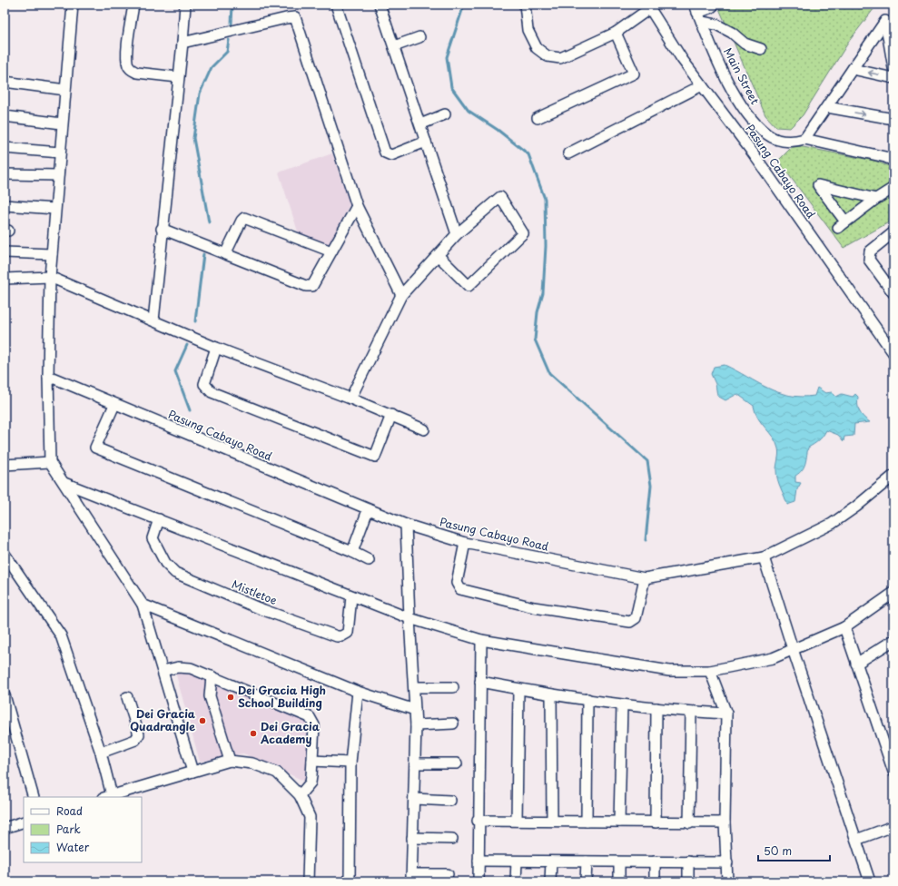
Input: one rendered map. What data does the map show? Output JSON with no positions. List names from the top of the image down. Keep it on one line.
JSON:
{"streets":{"street":["Main Street","Pasung Cabayo Road","Mistletoe"]},"places":["Dei Gracia High School Building","Dei Gracia Quadrangle","Dei Gracia Academy"],"legend":["Road","Park","Water"],"scale_bar":"50 m"}
